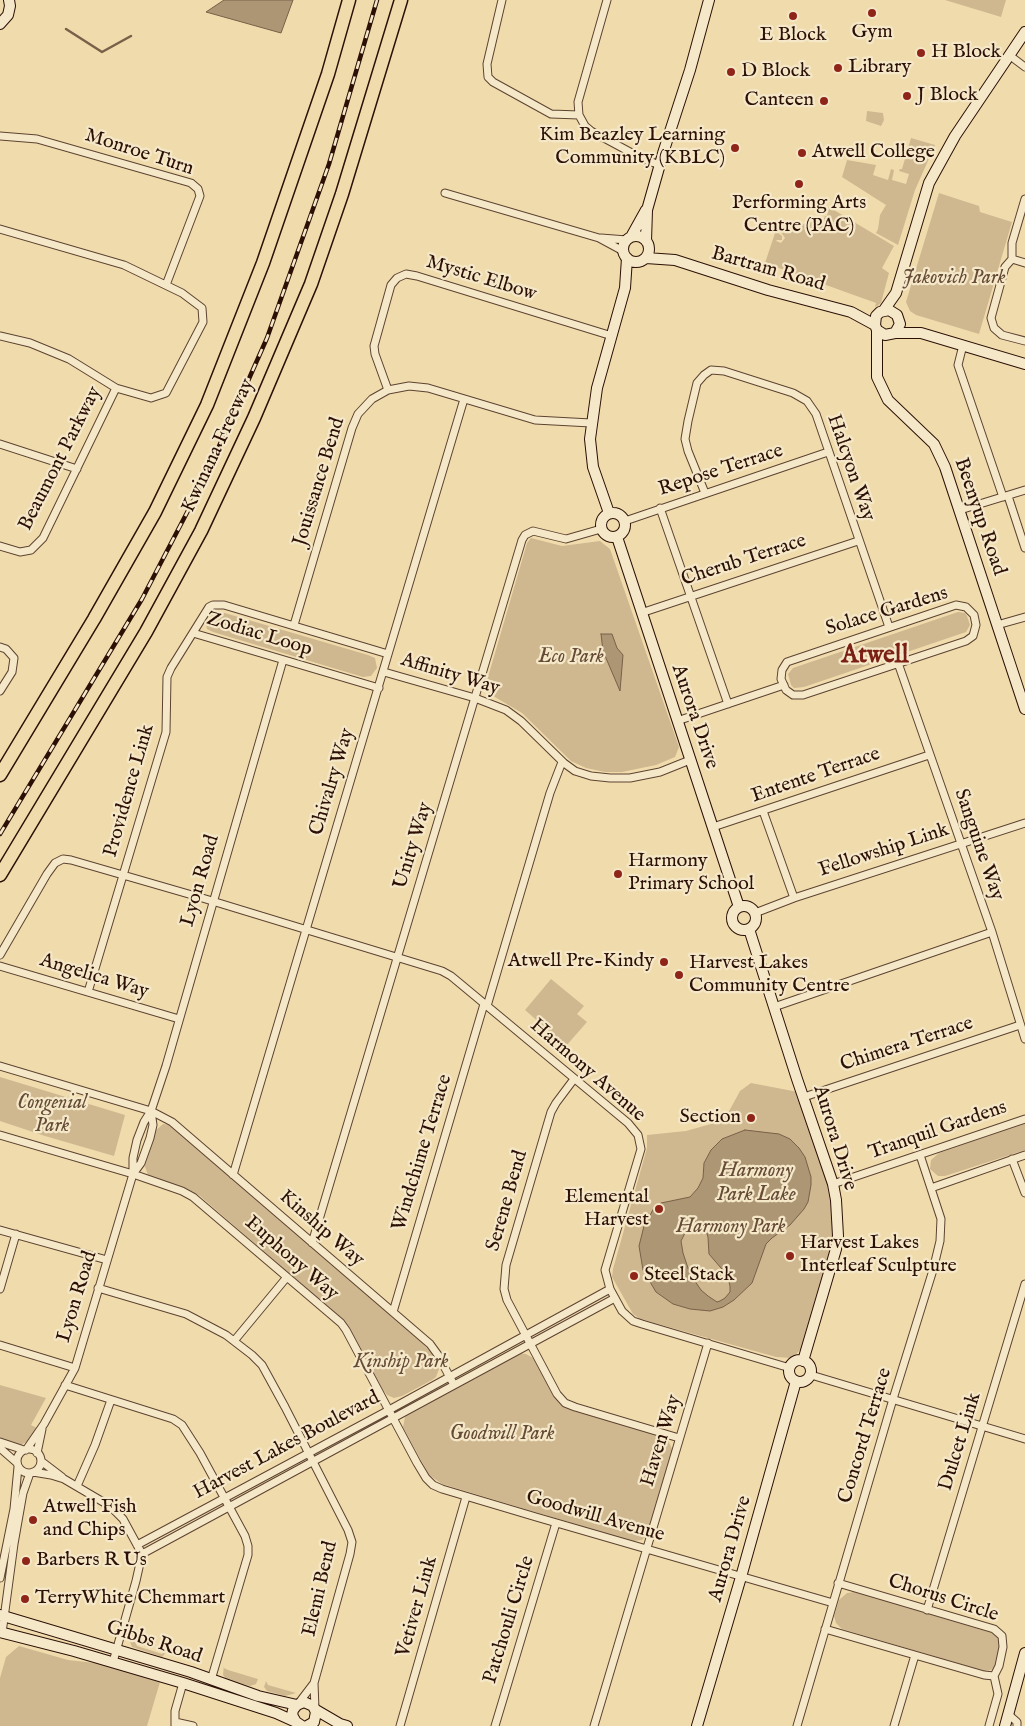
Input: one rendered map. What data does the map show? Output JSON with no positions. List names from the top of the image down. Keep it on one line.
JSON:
{"streets":{"highway":["Kwinana Freeway"],"street":["Monroe Turn","Bartram Road","Mystic Elbow","Beaumont Parkway","Halcyon Way","Repose Terrace","Jouissance Bend","Beenyup Road","Cherub Terrace","Solace Gardens","Zodiac Loop","Affinity Way","Aurora Drive","Entente Terrace","Chivalry Way","Providence Link","Sanguine Way","Unity Way","Fellowship Link","Lyon Road","Angelica Way","Chimera Terrace","Harmony Avenue","Tranquil Gardens","Windchime Terrace","Serene Bend","Kinship Way","Euphony Way","Concord Terrace","Haven Way","Dulcet Link","Harvest Lakes Boulevard","Goodwill Avenue","Elemi Bend","Chorus Circle","Vetiver Link","Patchouli Circle","Gibbs Road"]},"crossings":[["Bartram Road","Beenyup Road"],["Mystic Elbow","Jouissance Bend"],["Halcyon Way","Repose Terrace"],["Halcyon Way","Cherub Terrace"],["Halcyon Way","Solace Gardens"],["Repose Terrace","Aurora Drive"],["Repose Terrace","Unity Way"],["Jouissance Bend","Zodiac Loop"],["Jouissance Bend","Chivalry Way"],["Cherub Terrace","Aurora Drive"],["Solace Gardens","Sanguine Way"],["Zodiac Loop","Chivalry Way"],["Zodiac Loop","Providence Link"],["Zodiac Loop","Lyon Road"],["Affinity Way","Aurora Drive"],["Affinity Way","Chivalry Way"],["Affinity Way","Unity Way"],["Affinity Way","Windchime Terrace"],["Aurora Drive","Entente Terrace"],["Aurora Drive","Unity Way"],["Aurora Drive","Fellowship Link"],["Aurora Drive","Chimera Terrace"],["Aurora Drive","Harmony Avenue"],["Aurora Drive","Tranquil Gardens"],["Aurora Drive","Goodwill Avenue"],["Entente Terrace","Sanguine Way"],["Chivalry Way","Harmony Avenue"],["Chivalry Way","Kinship Way"],["Providence Link","Angelica Way"],["Providence Link","Harmony Avenue"],["Sanguine Way","Fellowship Link"],["Sanguine Way","Chimera Terrace"],["Unity Way","Harmony Avenue"],["Unity Way","Kinship Way"],["Lyon Road","Angelica Way"],["Lyon Road","Harmony Avenue"],["Lyon Road","Kinship Way"],["Lyon Road","Euphony Way"],["Lyon Road","Elemi Bend"],["Harmony Avenue","Windchime Terrace"],["Harmony Avenue","Serene Bend"],["Harmony Avenue","Haven Way"],["Harmony Avenue","Harvest Lakes Boulevard"],["Tranquil Gardens","Concord Terrace"],["Windchime Terrace","Kinship Way"],["Serene Bend","Haven Way"],["Serene Bend","Harvest Lakes Boulevard"],["Kinship Way","Harvest Lakes Boulevard"],["Euphony Way","Harvest Lakes Boulevard"],["Euphony Way","Goodwill Avenue"],["Concord Terrace","Goodwill Avenue"],["Concord Terrace","Chorus Circle"],["Haven Way","Goodwill Avenue"],["Dulcet Link","Chorus Circle"],["Harvest Lakes Boulevard","Goodwill Avenue"],["Harvest Lakes Boulevard","Elemi Bend"],["Goodwill Avenue","Vetiver Link"],["Goodwill Avenue","Patchouli Circle"],["Elemi Bend","Gibbs Road"]],"districts":["Atwell"],"water":["Harmony Park Lake"],"parks":["Jakovich Park","Eco Park","Congenial Park","Harmony Park","Kinship Park","Goodwill Park"],"places":["Gym","E Block","H Block","Library","D Block","J Block","Canteen","Kim Beazley Learning Community (KBLC)","Atwell College","Performing Arts Centre (PAC)","Harmony Primary School","Atwell Pre-Kindy","Harvest Lakes Community Centre","Section","Elemental Harvest","Harvest Lakes Interleaf Sculpture","Steel Stack","Atwell Fish and Chips","Barbers R Us","TerryWhite Chemmart"]}
